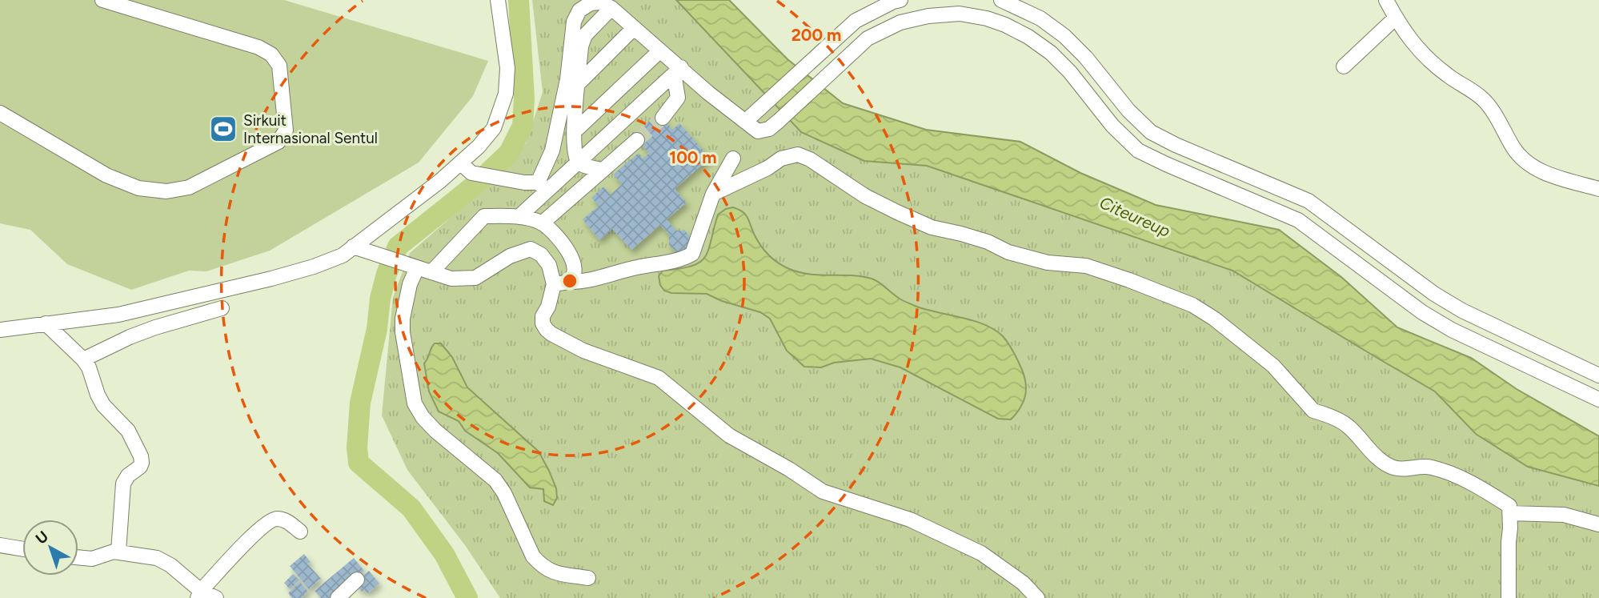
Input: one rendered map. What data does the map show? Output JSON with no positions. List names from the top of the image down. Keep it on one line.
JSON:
{"water":["Citeureup"],"places":{"sports":["Sirkuit Internasional Sentul"]},"north":"top left","rings":["200 m","100 m"]}
